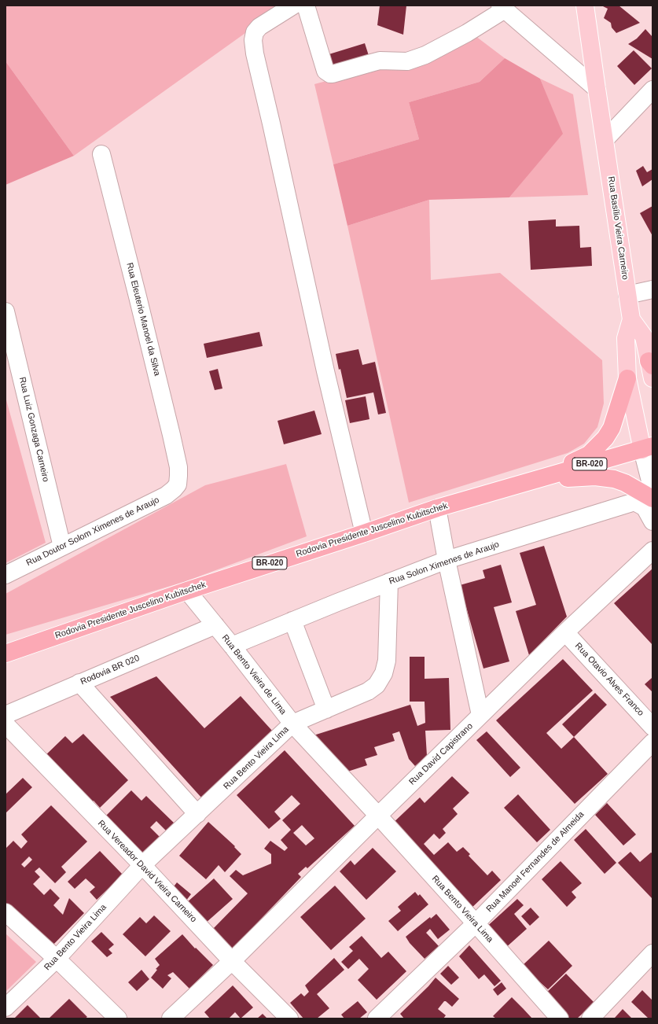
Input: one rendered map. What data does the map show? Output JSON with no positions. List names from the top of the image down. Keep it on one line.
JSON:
{"streets":{"highway":["BR-020","Rodovia Presidente Juscelino Kubitschek"],"main road":["Rua Basílio Vieira Carneiro"],"street":["Rua Eleuterio Manoel da Silva","Rua Luiz Gonzaga Carneiro","Rua Doutor Solom Ximenes de Araujo","Rua Solon Ximenes de Araujo","Rodovia BR 020","Rua Bento Vieira de Lima","Rua Otavio Alves Franco","Rua David Capistrano","Rua Bento Vieira Lima","Rua Manoel Fernandes de Almeida","Rua Vereador David Vieira Carneiro"]},"crossings":[["Rua Basílio Vieira Carneiro","Rodovia Presidente Juscelino Kubitschek"],["Rua Eleuterio Manoel da Silva","Rua Doutor Solom Ximenes de Araujo"],["Rua Luiz Gonzaga Carneiro","Rua Doutor Solom Ximenes de Araujo"],["Rodovia Presidente Juscelino Kubitschek","Rua Bento Vieira de Lima"],["Rua Solon Ximenes de Araujo","Rua Bento Vieira de Lima"],["Rodovia BR 020","Rua Bento Vieira de Lima"],["Rua Bento Vieira de Lima","Rua Bento Vieira Lima"],["Rua Otavio Alves Franco","Rua David Capistrano"],["Rua David Capistrano","Rua Bento Vieira Lima"],["Rua David Capistrano","Rua Vereador David Vieira Carneiro"],["Rua Bento Vieira Lima","Rua Manoel Fernandes de Almeida"],["Rua Bento Vieira Lima","Rua Vereador David Vieira Carneiro"]]}
